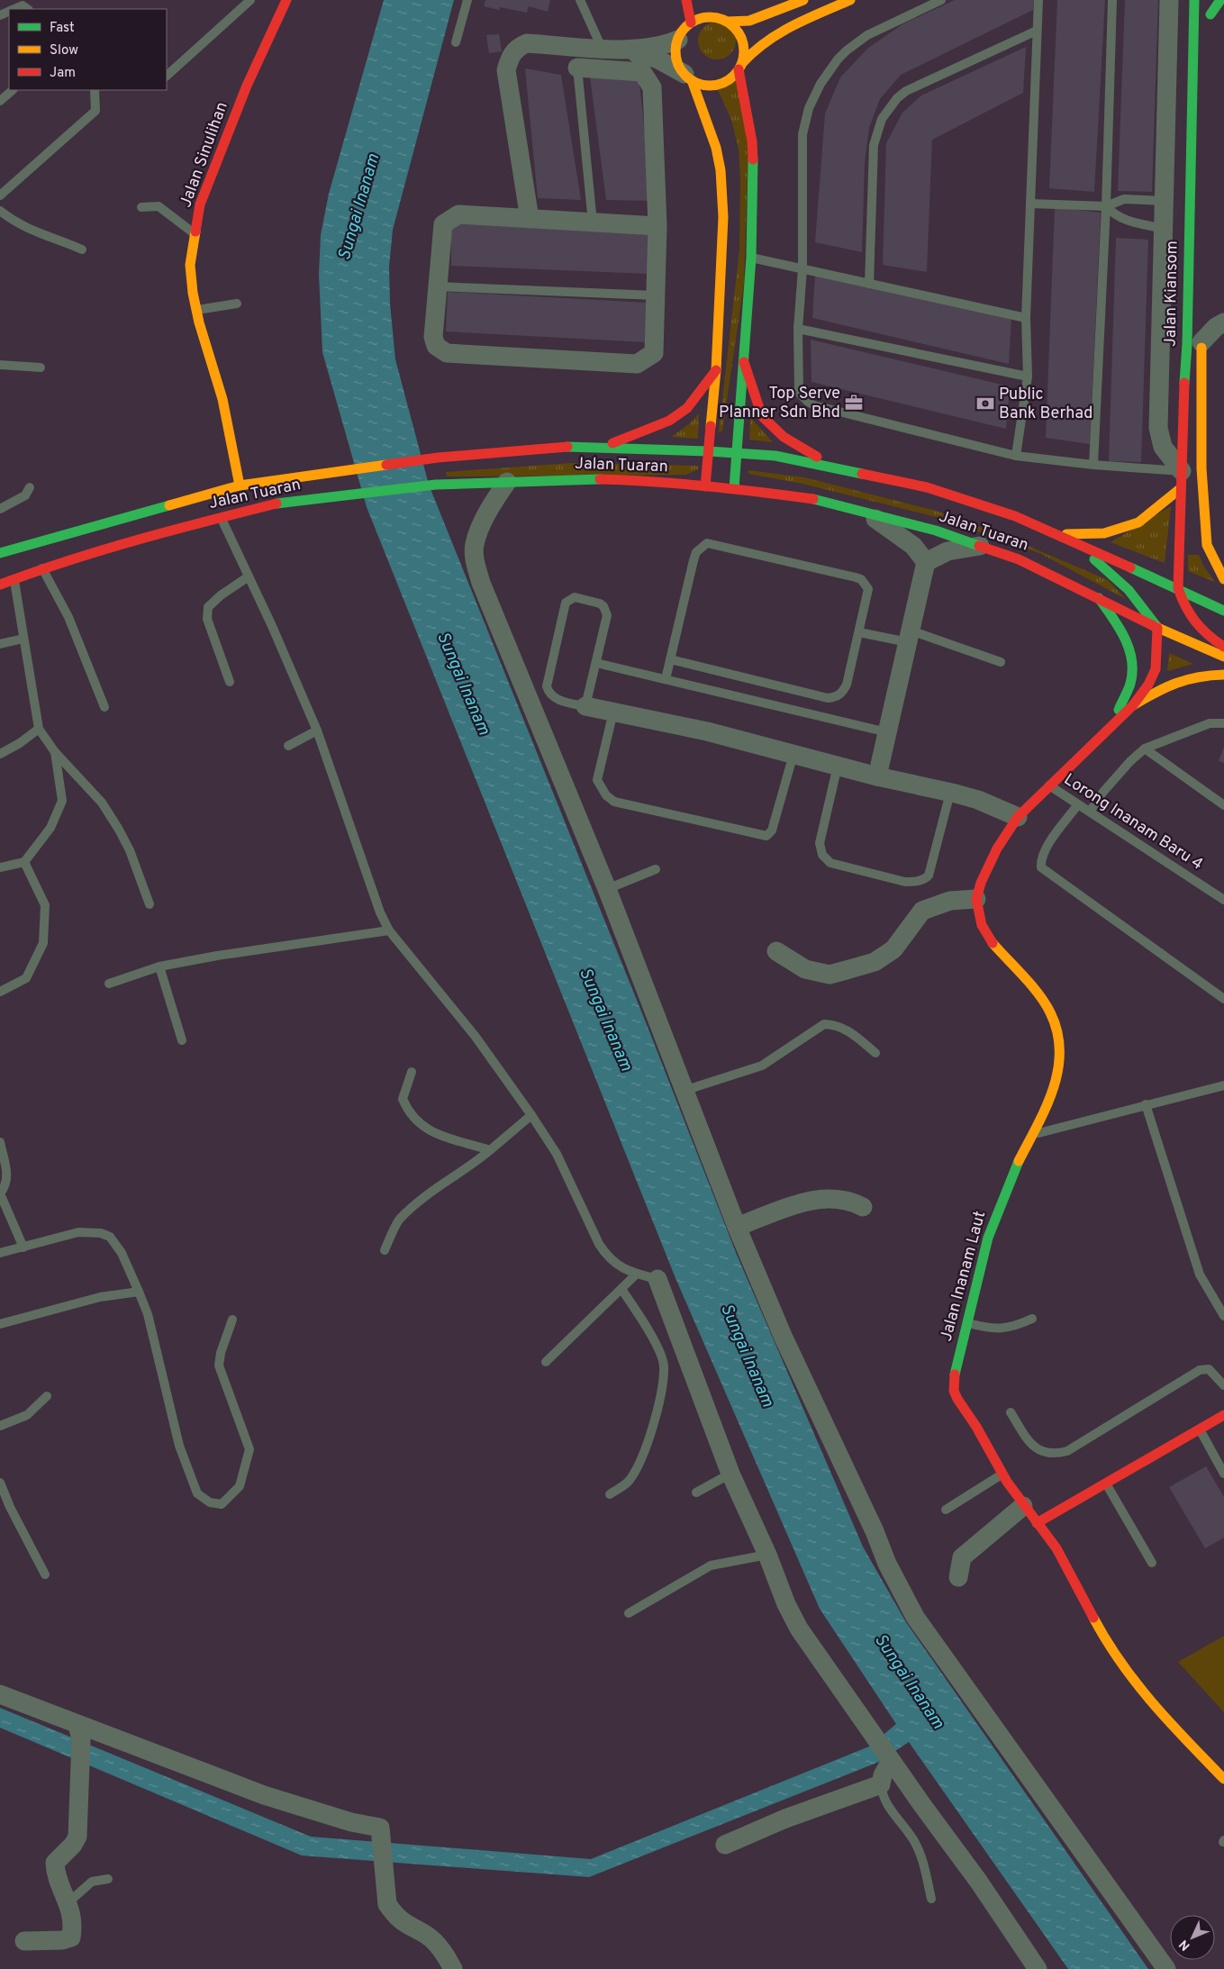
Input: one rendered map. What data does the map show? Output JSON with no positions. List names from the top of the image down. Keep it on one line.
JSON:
{"streets":{"main road":["Jalan Sinulihan","Jalan Kiansom","Jalan Tuaran","Jalan Inanam Laut"],"lane":["Lorong Inanam Baru 4"]},"crossings":[["Jalan Sinulihan","Jalan Tuaran"],["Jalan Kiansom","Jalan Tuaran"]],"water":["Sungai Inanam"],"places":{"office":["Top Serve Planner Sdn Bhd"],"bank":["Public Bank Berhad"]},"legend":["Fast","Slow","Jam"],"north":"bottom left"}
